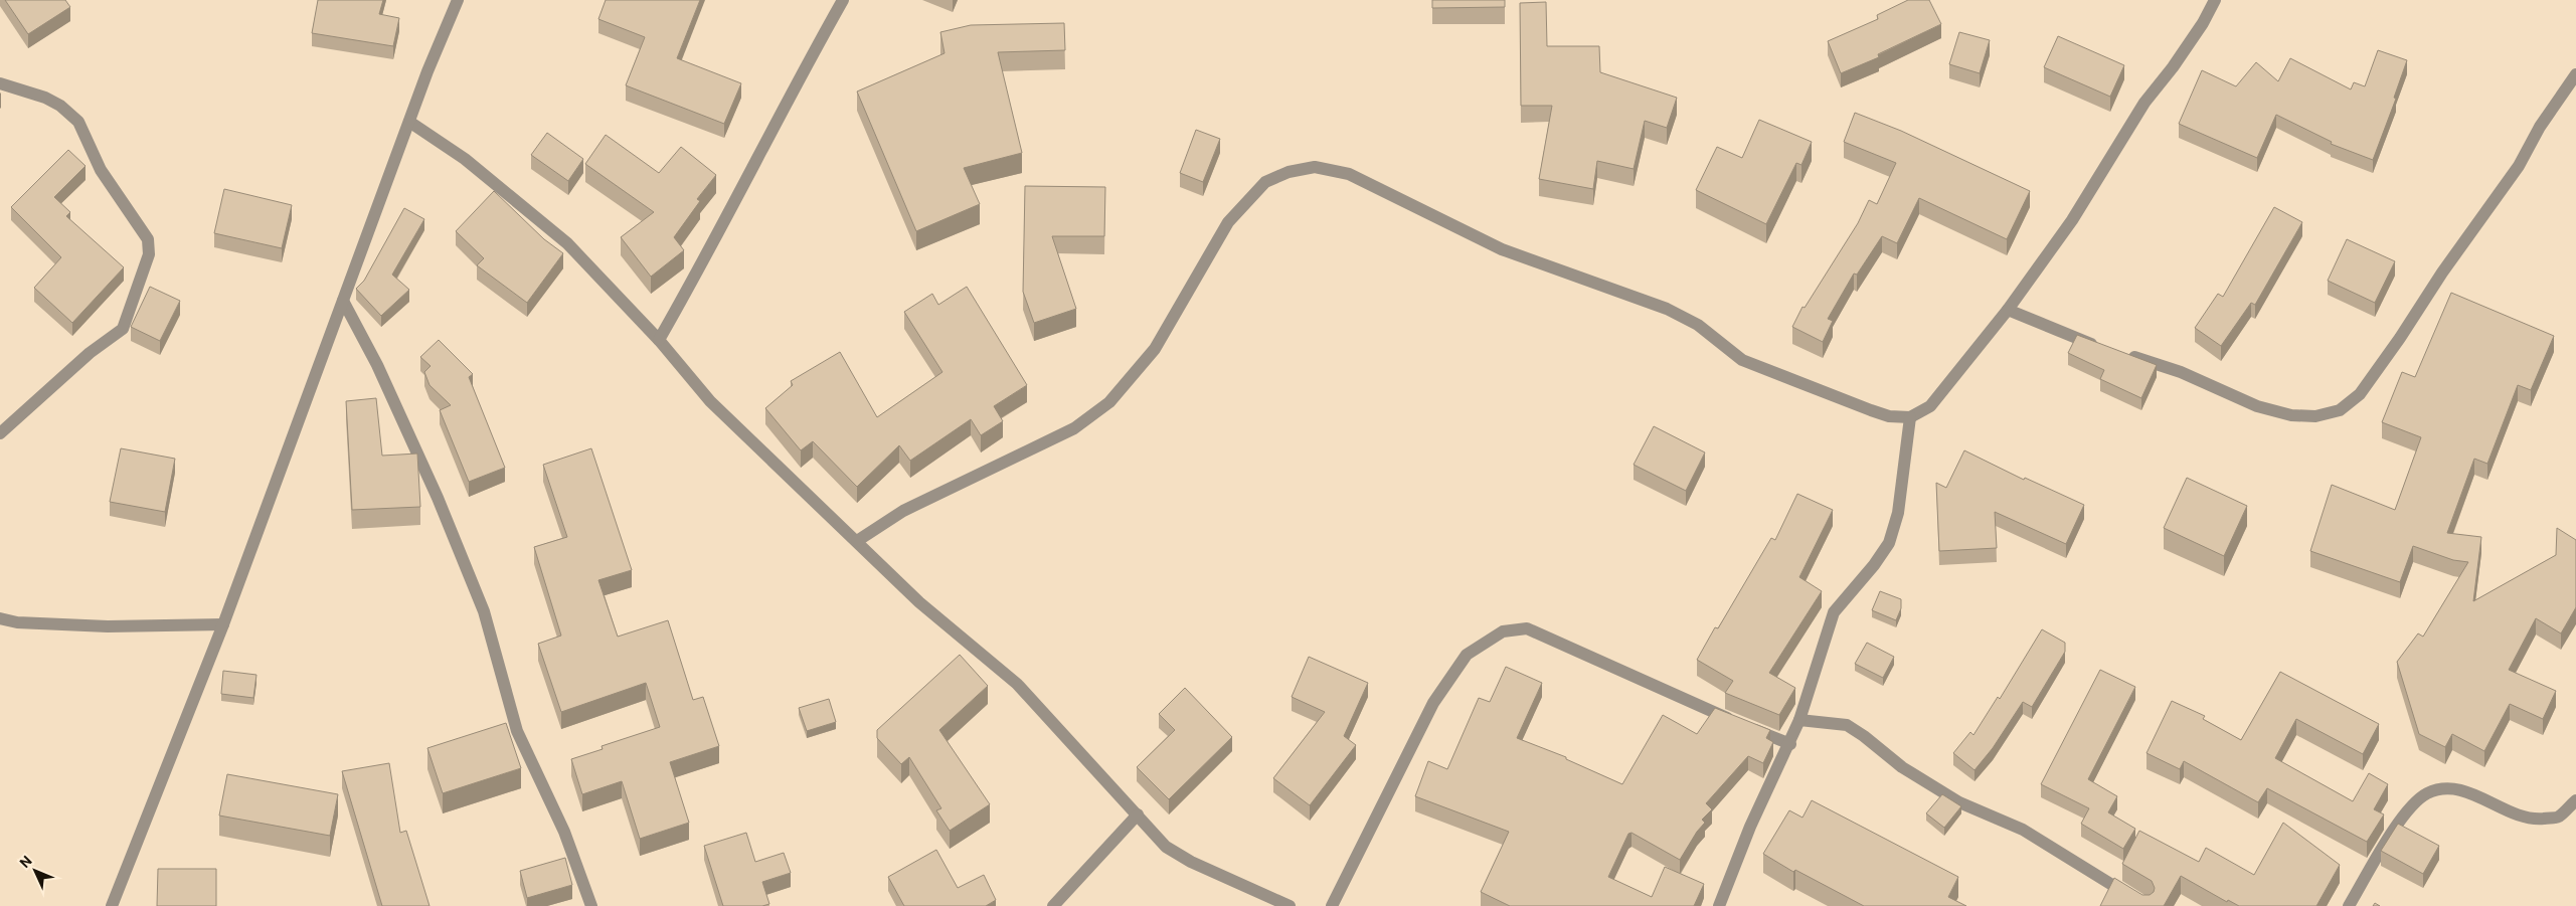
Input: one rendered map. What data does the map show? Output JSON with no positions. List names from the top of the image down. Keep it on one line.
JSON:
{"north":"top left"}
